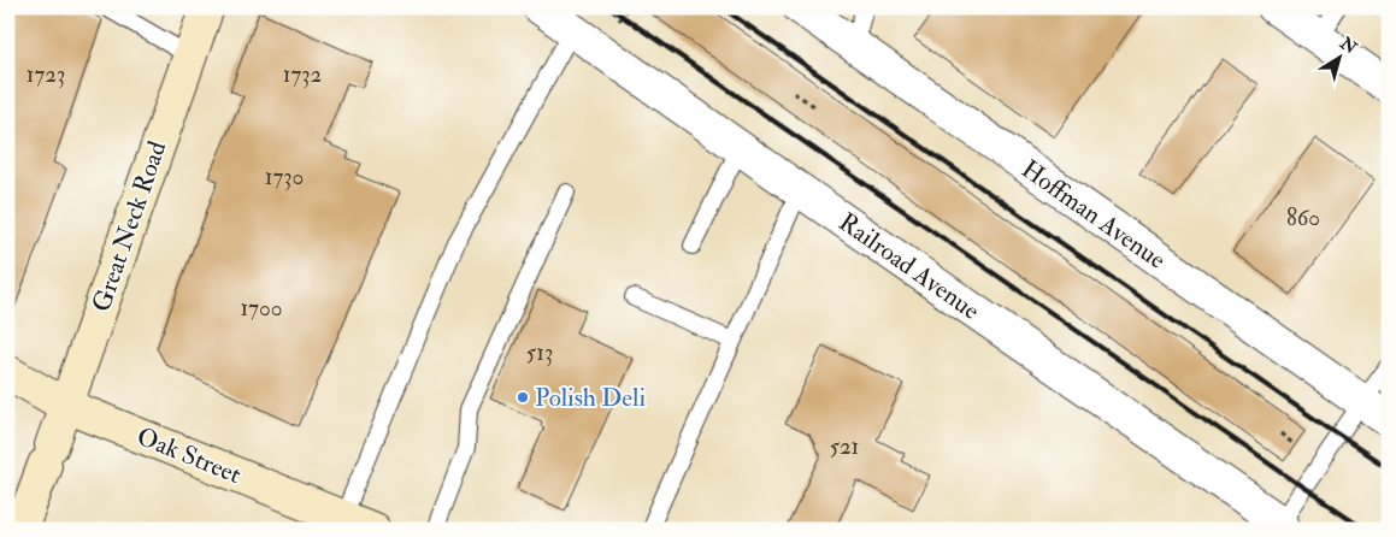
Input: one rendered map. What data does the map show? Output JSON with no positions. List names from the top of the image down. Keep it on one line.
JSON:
{"streets":{"main road":["Great Neck Road","Oak Street"],"street":["Hoffman Avenue","Railroad Avenue"]},"crossings":[["Great Neck Road","Oak Street"]],"places":["Polish Deli"],"house_numbers":["1723","1732","1730","860","1700","513","521"],"north":"top right"}
